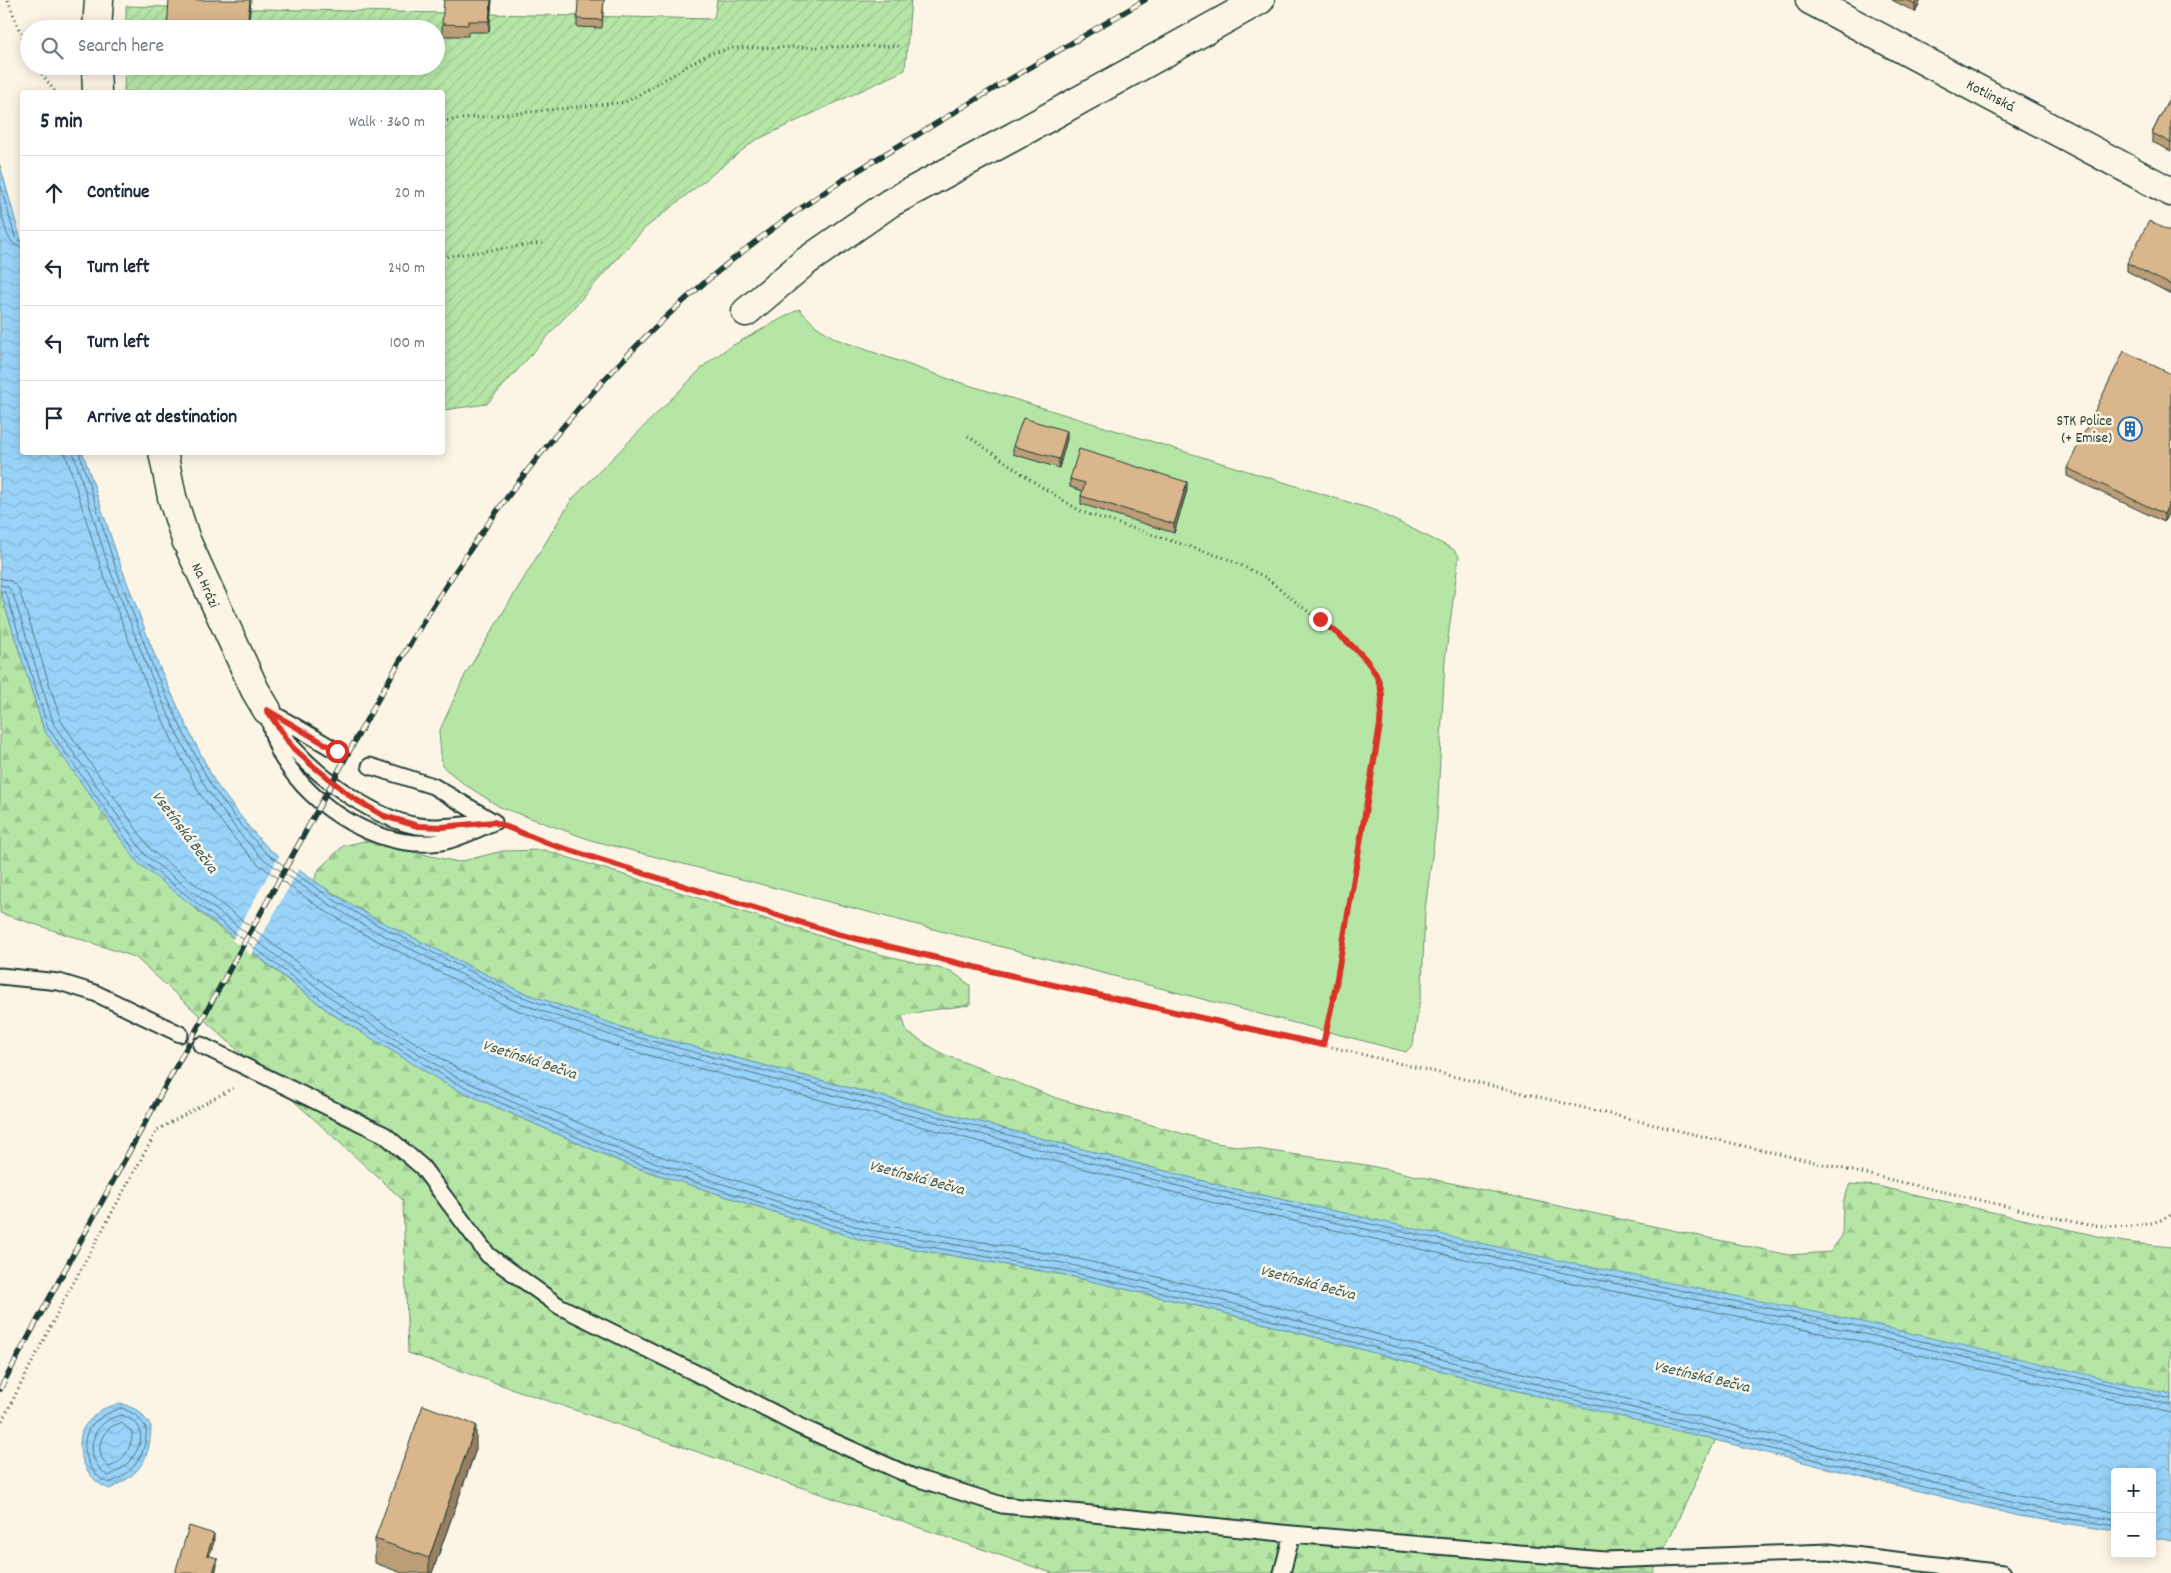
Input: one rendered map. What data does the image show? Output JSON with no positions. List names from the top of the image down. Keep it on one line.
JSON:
{"streets":{"street":["Kotlinská","Na Hrázi"]},"water":["Vsetínská Bečva"],"places":{"building":["STK Police (+ Emise)"]},"page":{"search":"Search here","heading":["5 min","Walk · 360 m"],"list":[["Continue","20 m"],["Turn left","240 m"],["Turn left","100 m"],"Arrive at destination"],"map_buttons":["+","−"]}}
